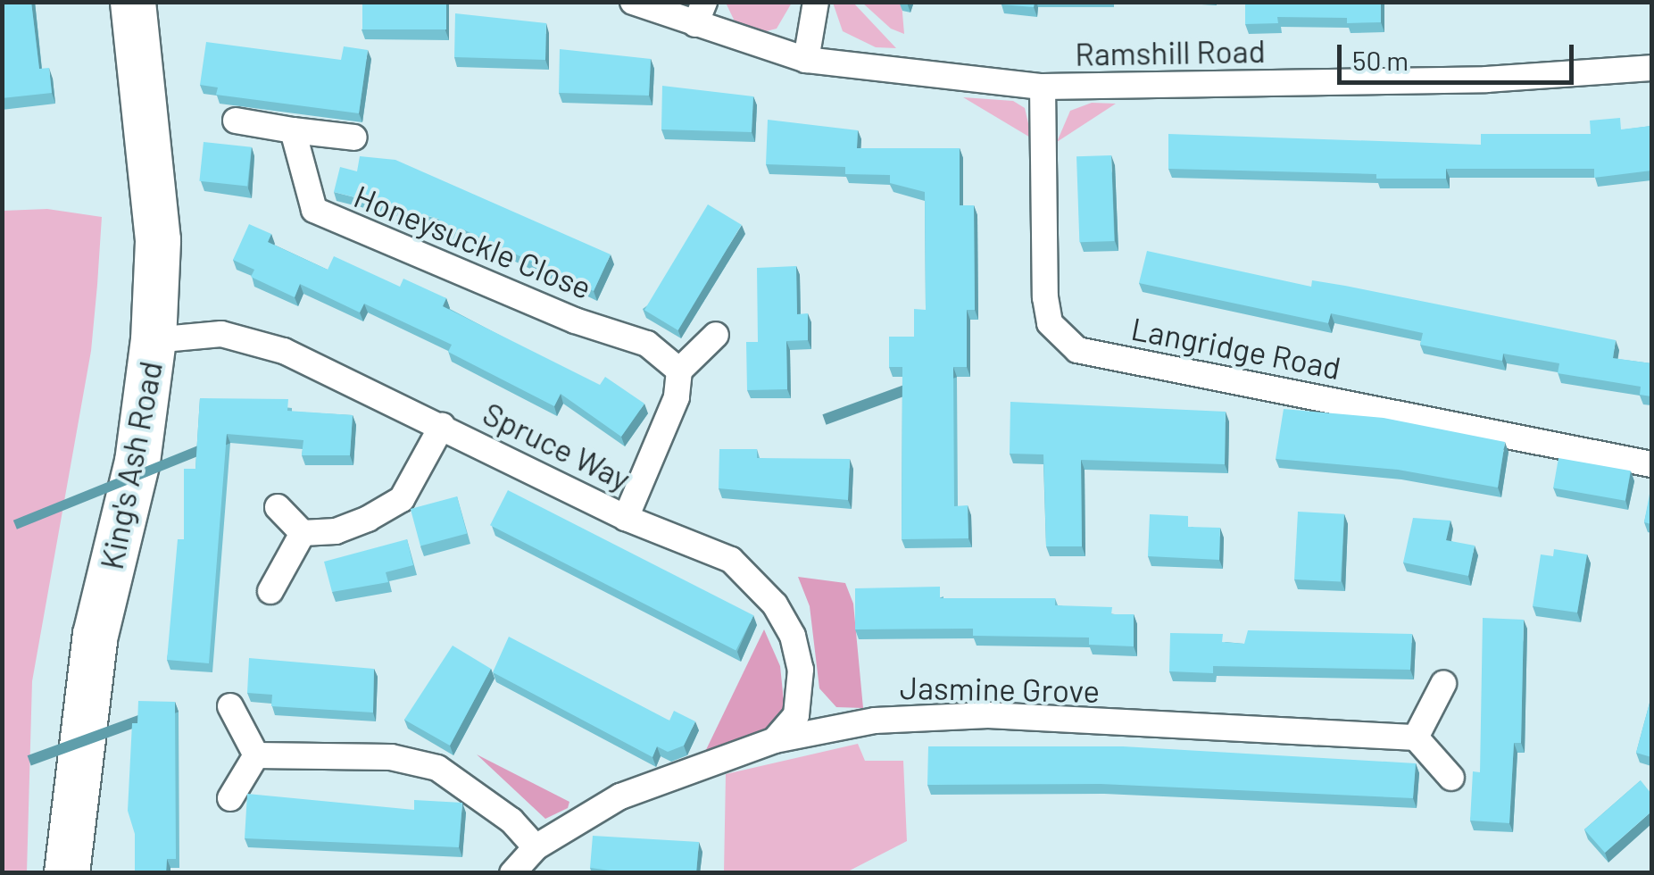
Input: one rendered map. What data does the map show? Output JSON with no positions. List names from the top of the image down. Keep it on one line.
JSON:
{"streets":{"highway":["King's Ash Road"],"street":["Ramshill Road","Honeysuckle Close","Langridge Road","Spruce Way","Jasmine Grove"]},"crossings":[["Ramshill Road","Langridge Road"],["Spruce Way","King's Ash Road"],["Spruce Way","Jasmine Grove"]],"scale_bar":"50 m"}
